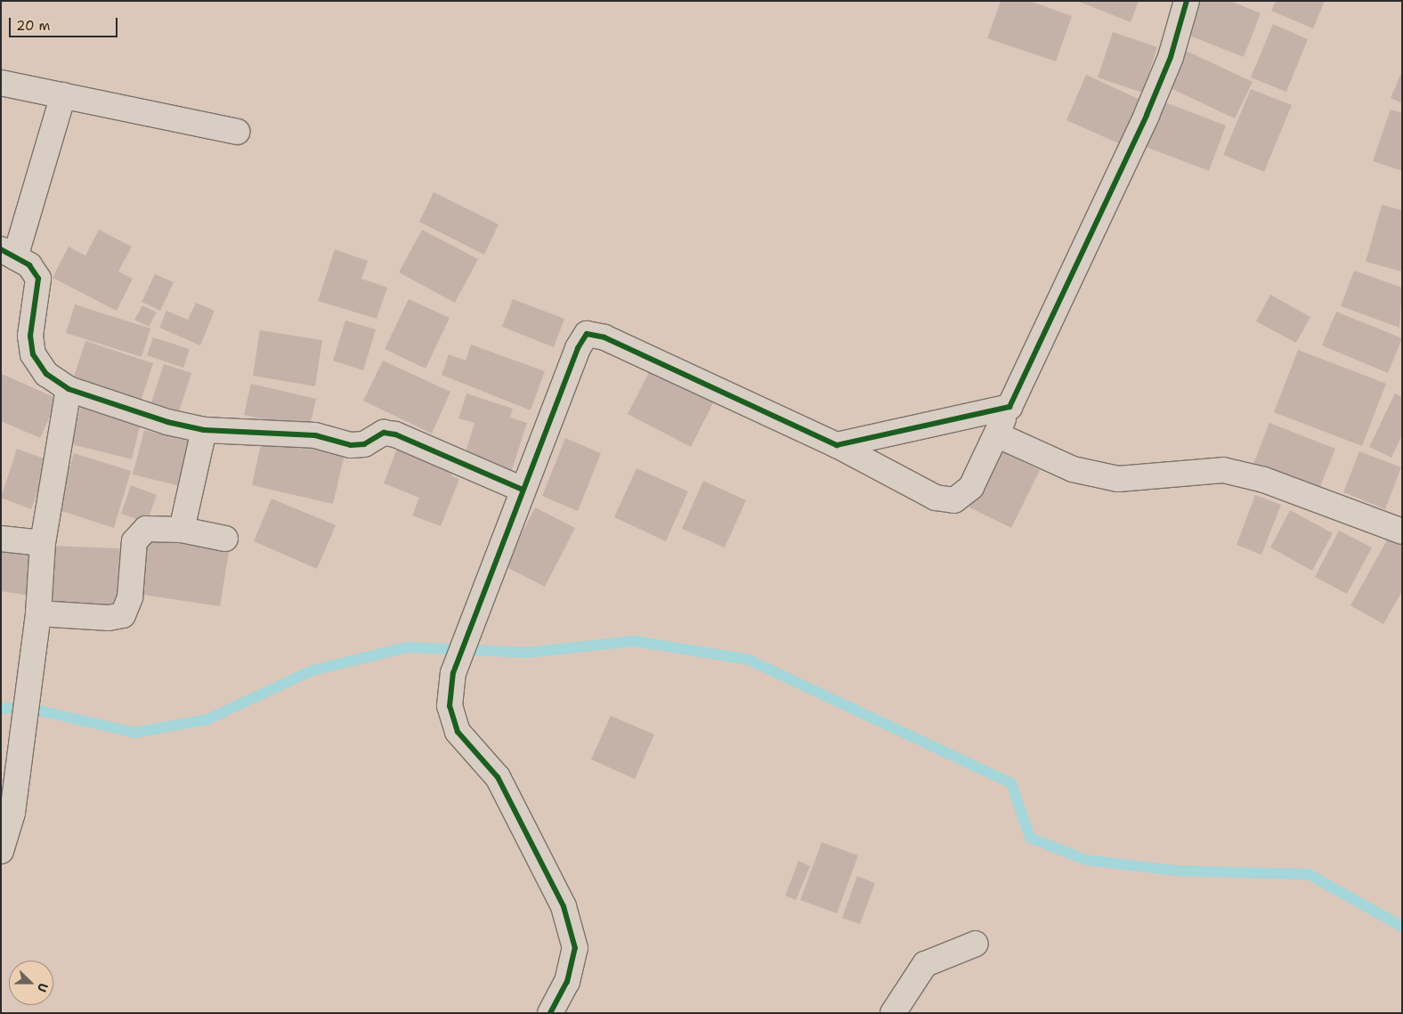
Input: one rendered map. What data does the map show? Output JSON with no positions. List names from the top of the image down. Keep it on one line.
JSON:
{"scale_bar":"20 m","north":"right"}
